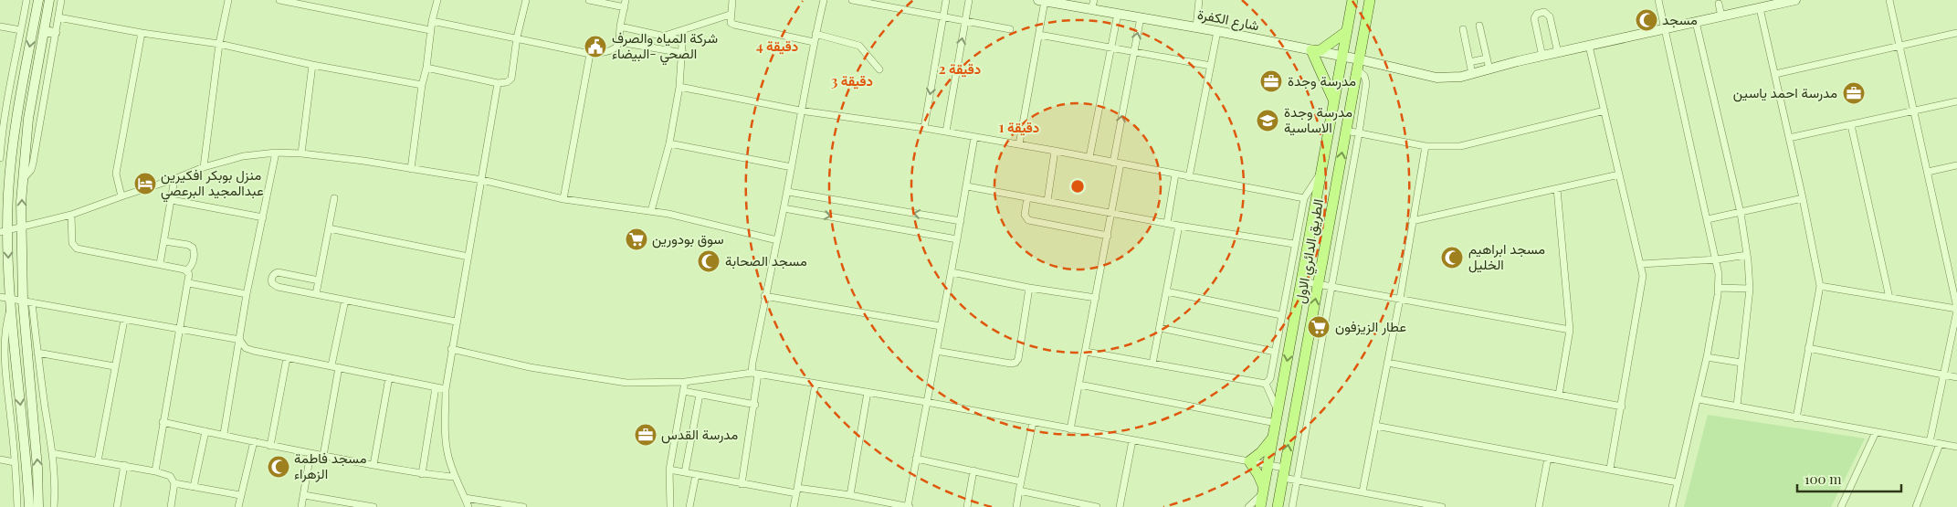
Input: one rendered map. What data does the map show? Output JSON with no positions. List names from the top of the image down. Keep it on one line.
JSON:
{"streets":{"main road":["شارع الكفرة","الطريق الدائري الاول"]},"crossings":[["شارع الكفرة","الطريق الدائري الاول"]],"places":{"mosque":["مسجد","مسجد ابراهيم الخليل","مسجد الصحابة","مسجد فاطمة الزهراء"],"public building":["شركة المياه والصرف الصحي -البيضاء"],"office":["مدرسة وجدة","مدرسة احمد ياسين","مدرسة القدس"],"school or university":["مدرسة وجدة الاساسية"],"hotel":["منزل بوبكر افكيرين عبدالمجيد البرعصي"],"supermarket":["سوق بودورين","عطار الزيزفون"]},"scale_bar":"100 m","rings":["4 دقيقة","2 دقيقة","3 دقيقة","1 دقيقة"]}
